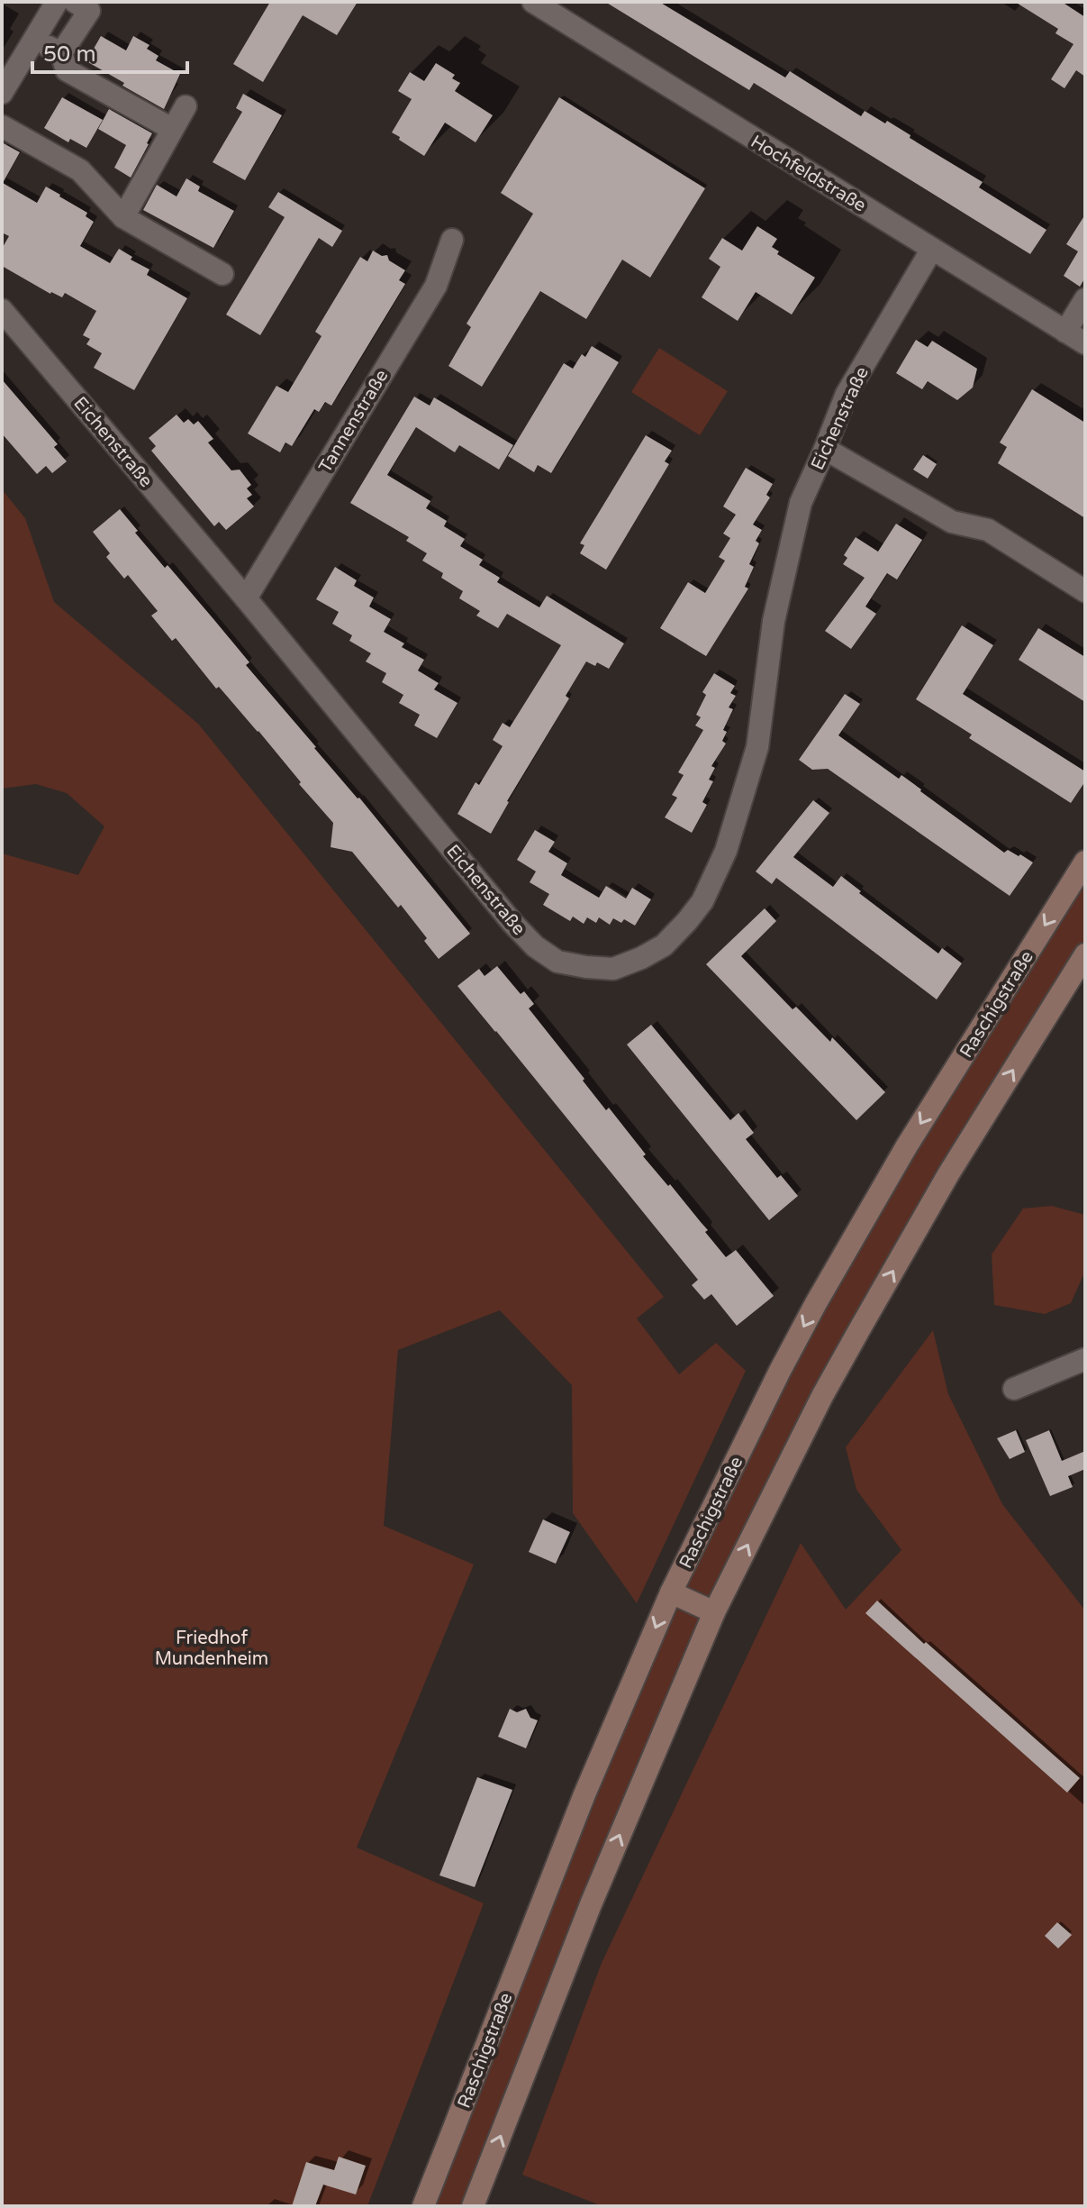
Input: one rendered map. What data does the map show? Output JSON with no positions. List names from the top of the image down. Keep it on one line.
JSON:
{"streets":{"street":["Hochfeldstraße","Eichenstraße","Tannenstraße","Raschigstraße"]},"crossings":[["Hochfeldstraße","Eichenstraße"],["Eichenstraße","Tannenstraße"]],"parks":["Friedhof Mundenheim"],"scale_bar":"50 m"}
